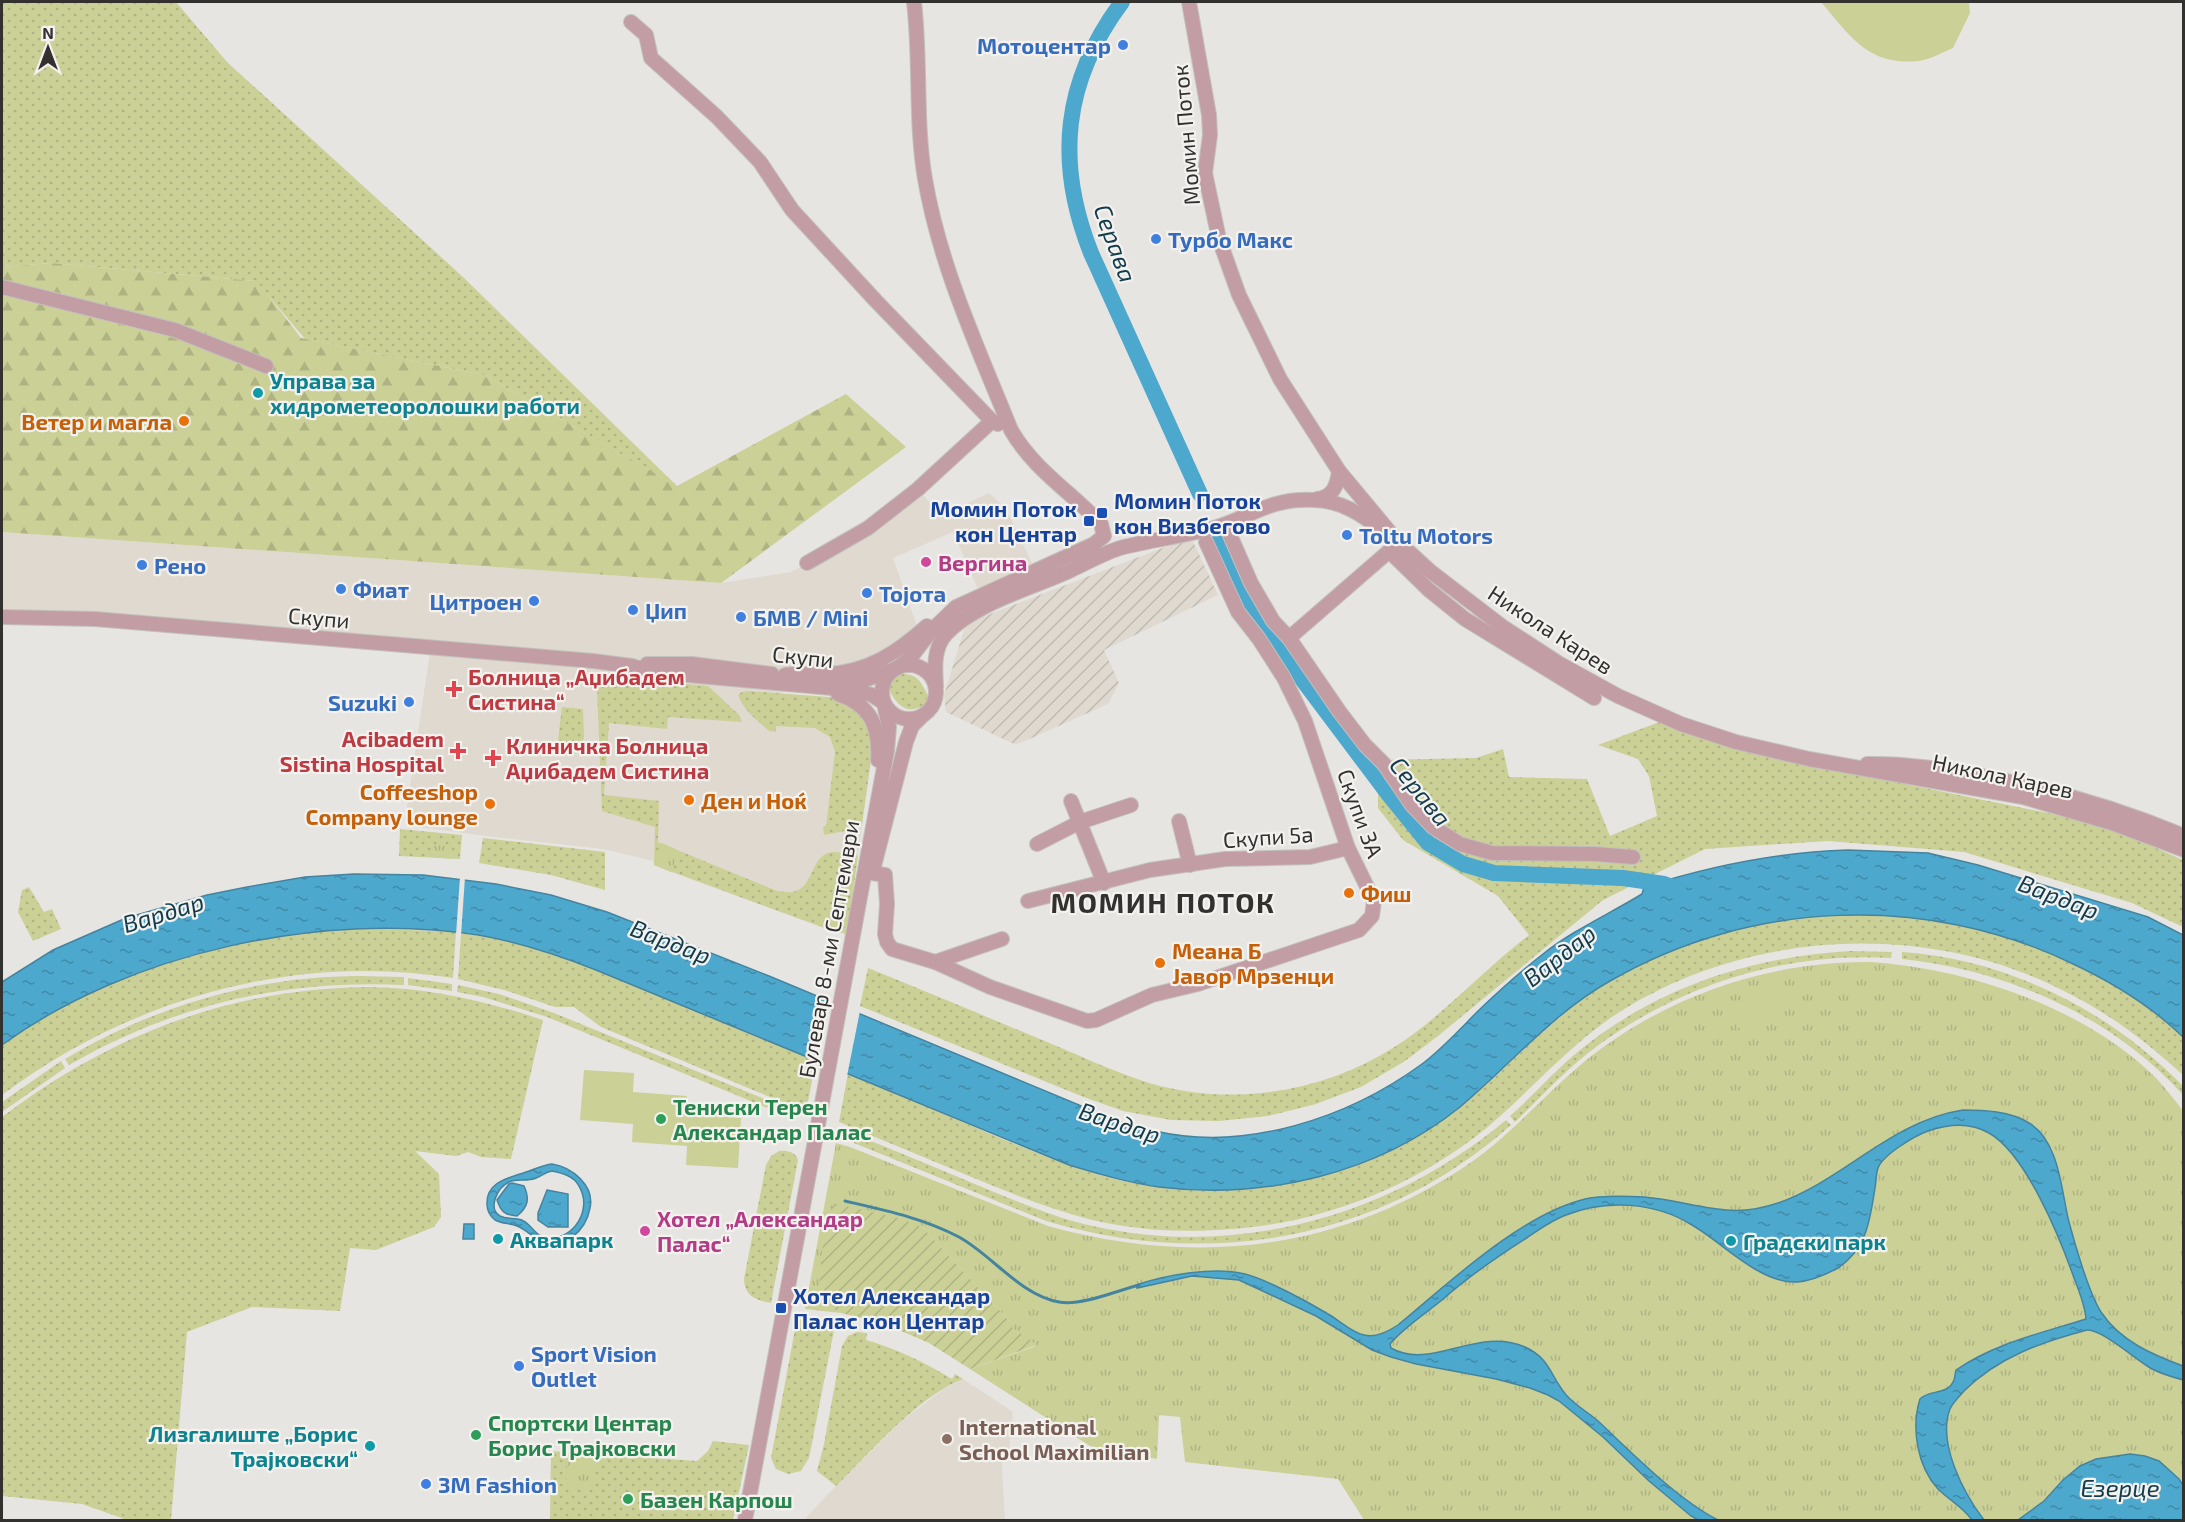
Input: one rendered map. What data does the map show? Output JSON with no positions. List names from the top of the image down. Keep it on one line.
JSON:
{"streets":{"street":["Момин Поток","Скупи","Никола Карев","Скупи 3А","Скупи 5а","Булевар 8-ми Септември"]},"crossings":[["Момин Поток","Никола Карев"],["Скупи","Булевар 8-ми Септември"],["Скупи 3А","Скупи 5а"],["Скупи 3А","Булевар 8-ми Септември"]],"districts":["МОМИН ПОТОК"],"water":["Серава","Вардар","Езерце"],"places":{"other":["Мотоцентар","Турбо Макс","Управа за хидрометеоролошки работи","Ветер и магла","Toltu Motors","Вергина","Рено","Фиат","Тојота","Цитроен","Џип","БМВ / Mini","Suzuki","Ден и Ноќ","Coffeeshop Company lounge","Фиш","Меана Б Јавор Мрзенци","Тениски Терен Александар Палас","Хотел „Александар Палас“","Аквапарк","Градски парк","Sport Vision Outlet","Спортски Центар Борис Трајковски","International School Maximilian","Лизгалиште „Борис Трајковски“","3M Fashion","Базен Карпош"],"transit":["Момин Поток кон Визбегово","Момин Поток кон Центар","Хотел Александар Палас кон Центар"],"health":["Болница „Аџибадем Систина“","Acibadem Sistina Hospital","Клиничка Болница Аџибадем Систина"]},"north":"top"}
